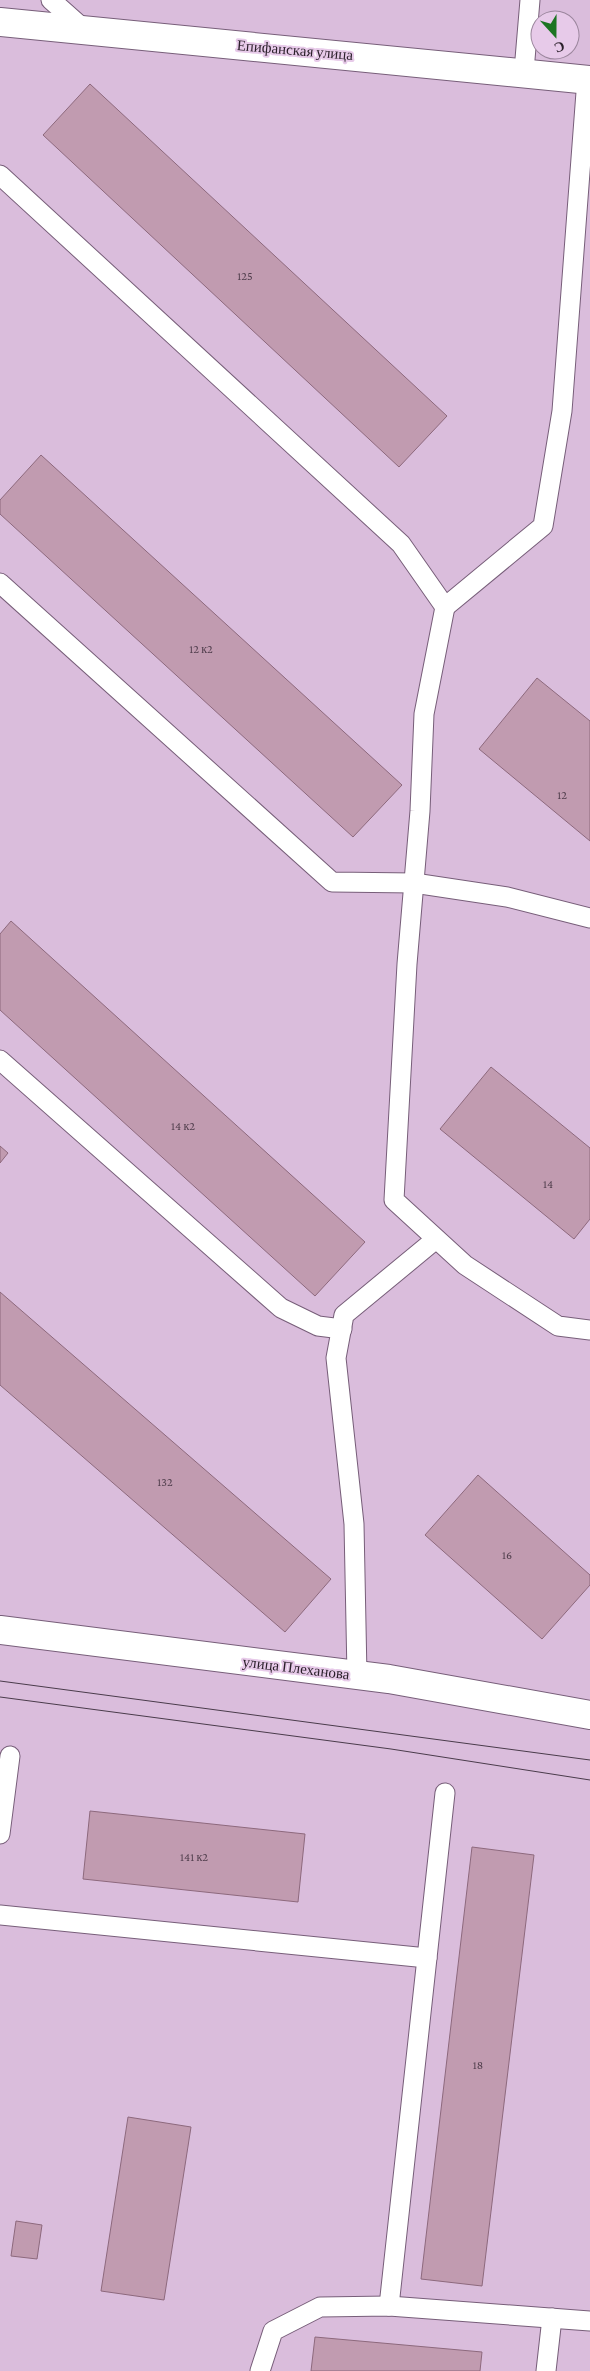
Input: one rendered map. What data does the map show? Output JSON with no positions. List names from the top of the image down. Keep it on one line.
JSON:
{"streets":{"street":["Епифанская улица","улица Плеханова"]},"house_numbers":["125","12 к2","12","14 к2","14","132","16","141 к2","18"],"north":"bottom"}
